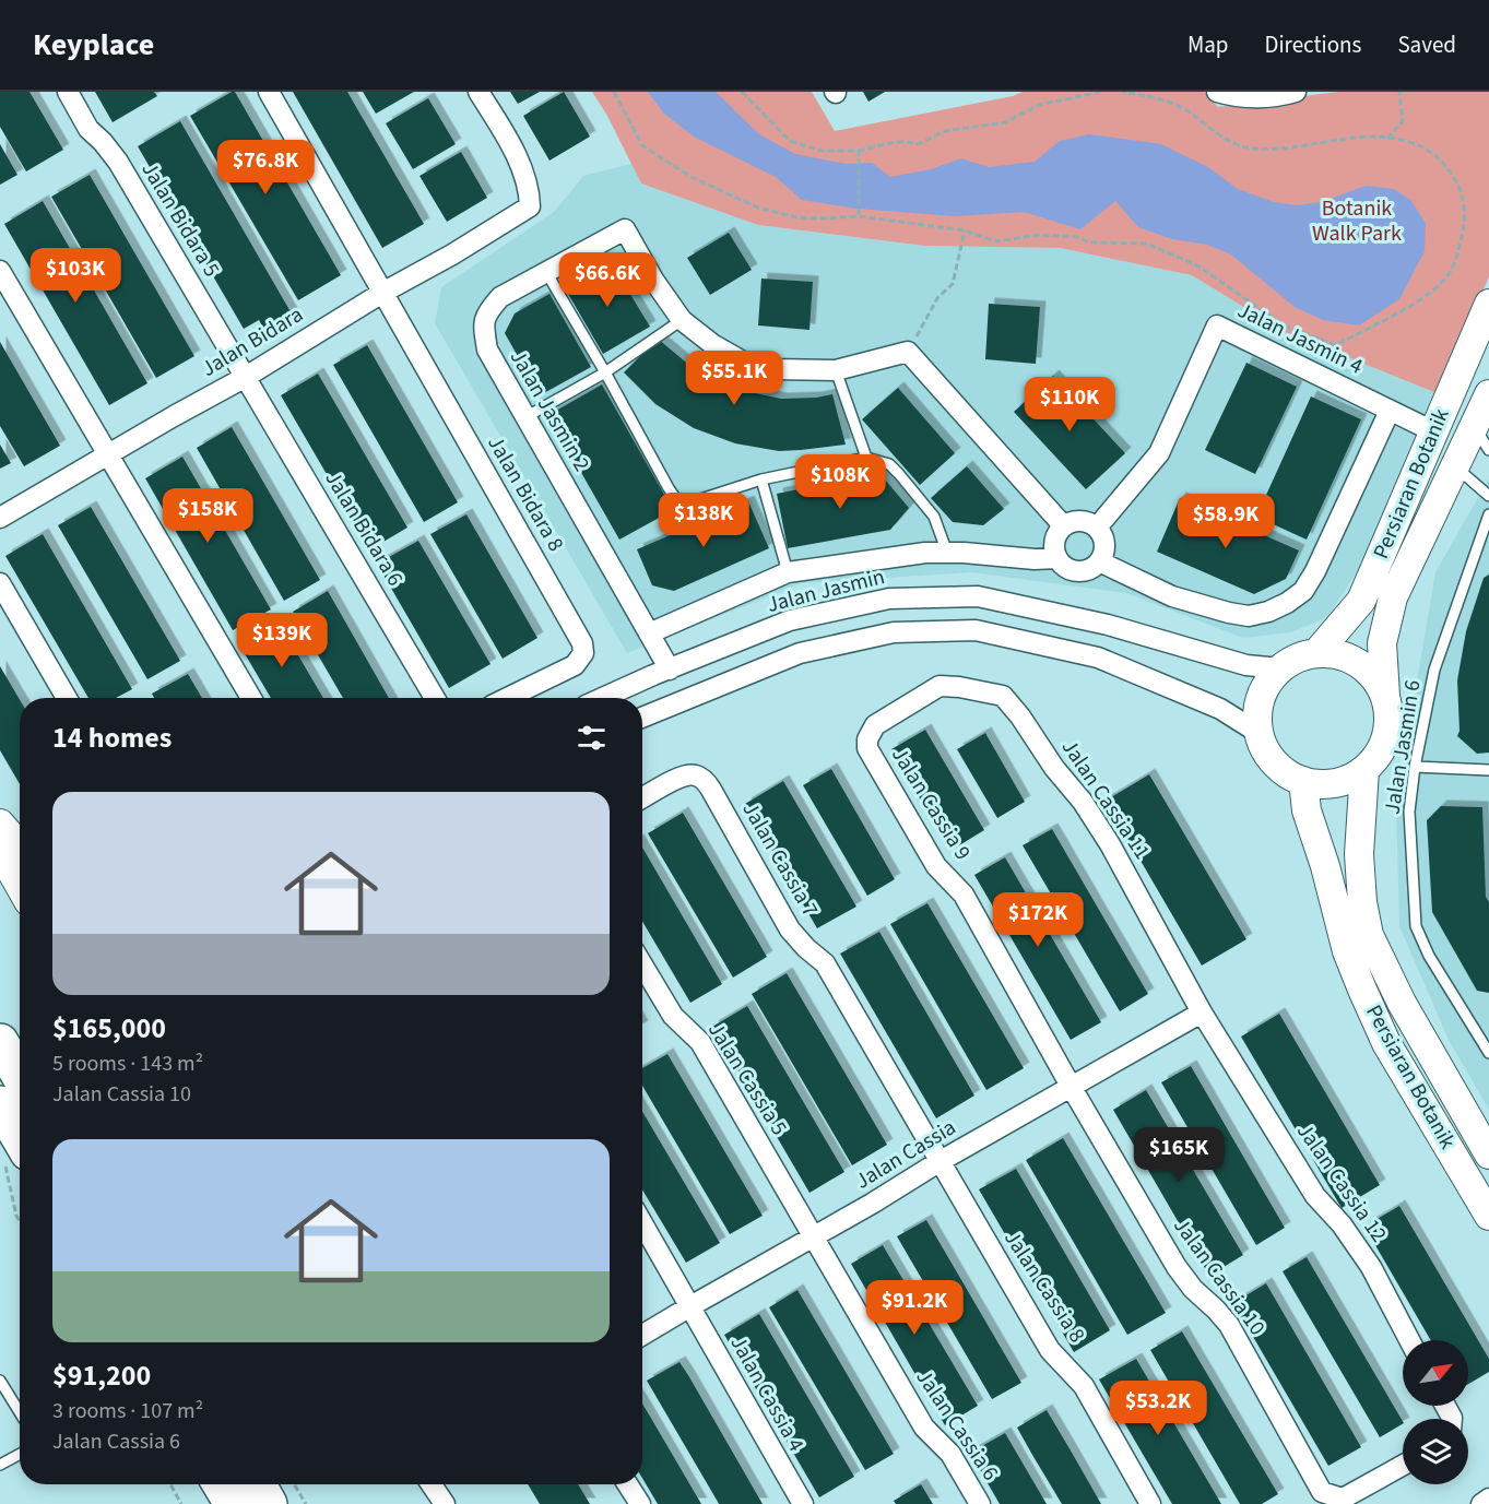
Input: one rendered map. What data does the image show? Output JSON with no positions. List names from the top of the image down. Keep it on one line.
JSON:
{"streets":{"main road":["Persiaran Botanik"],"street":["Jalan Bidara 5","Jalan Jasmin 4","Jalan Bidara","Jalan Jasmin 2","Jalan Bidara 8","Jalan Bidara 6","Jalan Jasmin","Jalan Cassia 11","Jalan Cassia 9","Jalan Cassia 7","Jalan Cassia 5","Jalan Cassia","Jalan Cassia 12","Jalan Cassia 10","Jalan Cassia 8","Jalan Cassia 4","Jalan Cassia 6"],"lane":["Jalan Jasmin 6"]},"crossings":[["Jalan Bidara 5","Jalan Bidara"],["Jalan Bidara 5","Jalan Bidara 6"],["Jalan Jasmin 4","Persiaran Botanik"],["Jalan Bidara","Jalan Bidara 8"],["Jalan Bidara","Jalan Bidara 6"],["Jalan Jasmin 2","Jalan Jasmin"],["Persiaran Botanik","Jalan Jasmin"],["Jalan Cassia 11","Jalan Cassia 9"],["Jalan Cassia 11","Jalan Cassia"],["Jalan Cassia 11","Jalan Cassia 12"],["Jalan Cassia 9","Jalan Cassia"],["Jalan Cassia 9","Jalan Cassia 10"],["Jalan Cassia 7","Jalan Cassia"],["Jalan Cassia 7","Jalan Cassia 8"],["Jalan Cassia 5","Jalan Cassia"],["Jalan Cassia 5","Jalan Cassia 6"],["Jalan Cassia","Jalan Cassia 12"],["Jalan Cassia","Jalan Cassia 10"],["Jalan Cassia","Jalan Cassia 8"],["Jalan Cassia","Jalan Cassia 4"],["Jalan Cassia","Jalan Cassia 6"]],"parks":["Botanik Walk Park"],"north":"top right","page":{"header":"Keyplace","nav":["Map","Directions","Saved"],"price":["$76.8K","$103K","$66.6K","$55.1K","$110K","$108K","$158K","$138K","$58.9K","$139K","$172K","$165K","$91.2K","$53.2K"],"heading":"14 homes","list":[{"name":"$165,000","note":"5 rooms · 143 m² · Jalan Cassia 10"},{"name":"$91,200","note":"3 rooms · 107 m² · Jalan Cassia 6"}]}}
